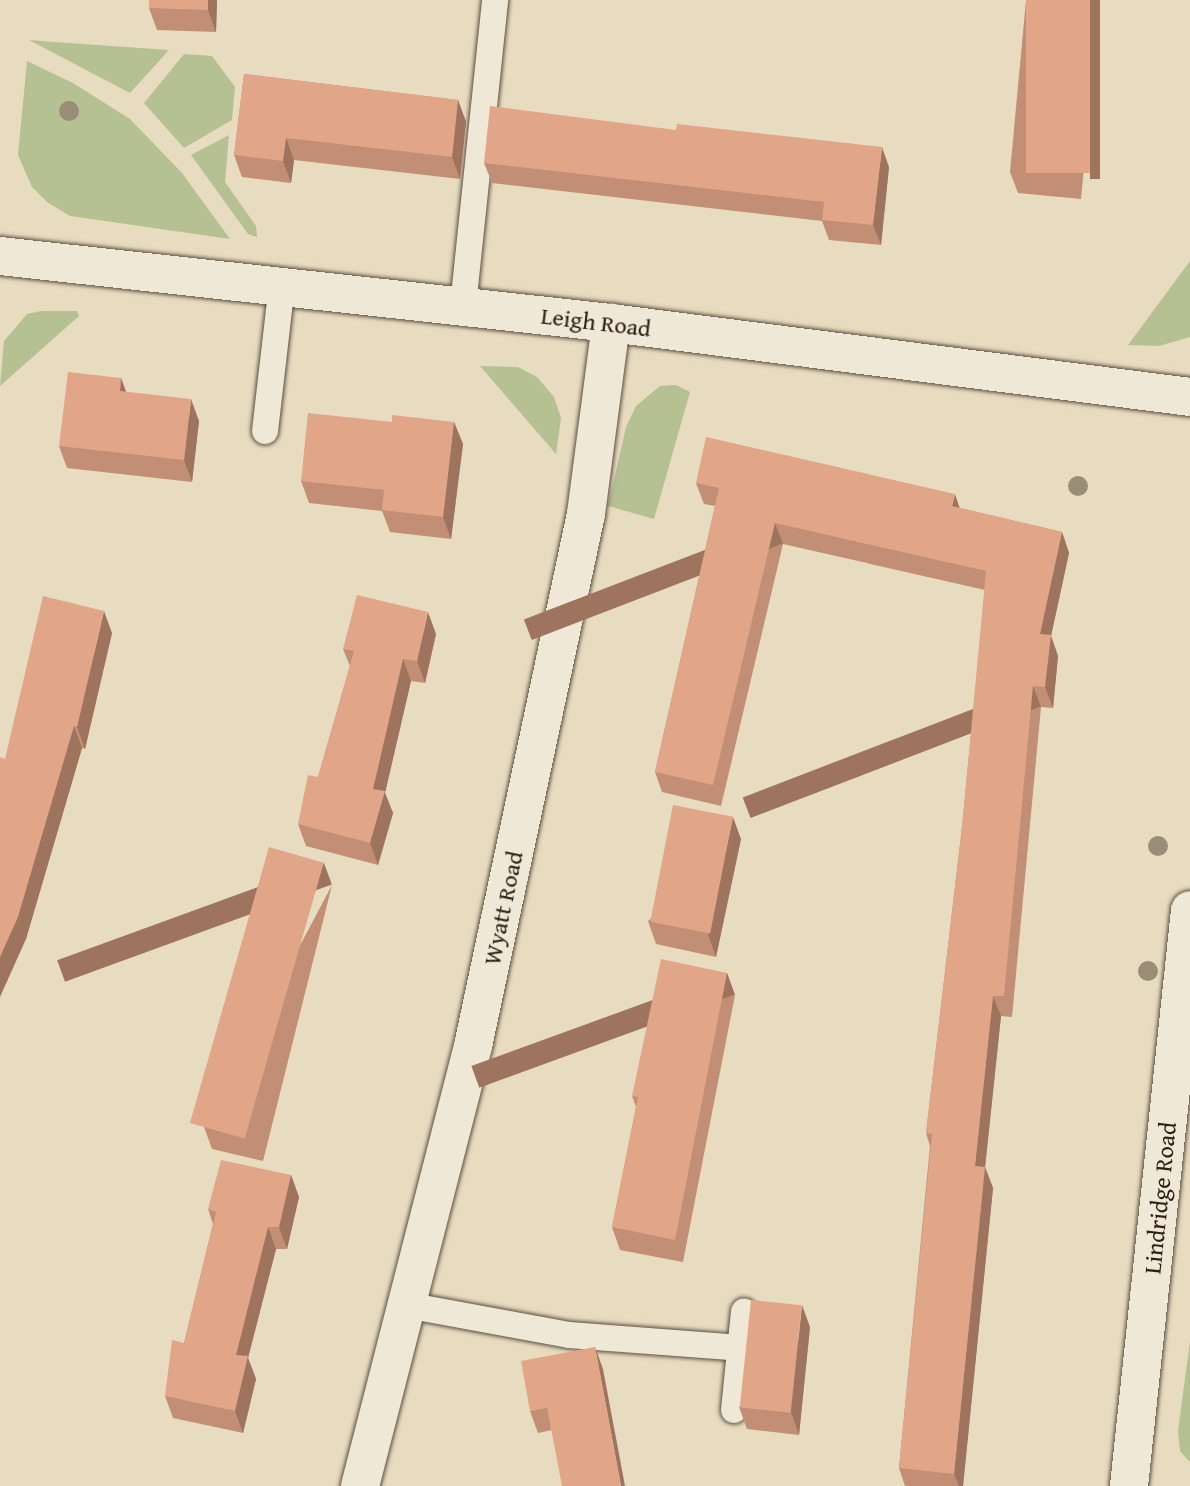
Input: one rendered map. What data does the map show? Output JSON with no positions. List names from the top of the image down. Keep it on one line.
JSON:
{"streets":{"street":["Leigh Road","Wyatt Road","Lindridge Road"]},"crossings":[["Leigh Road","Wyatt Road"]]}
